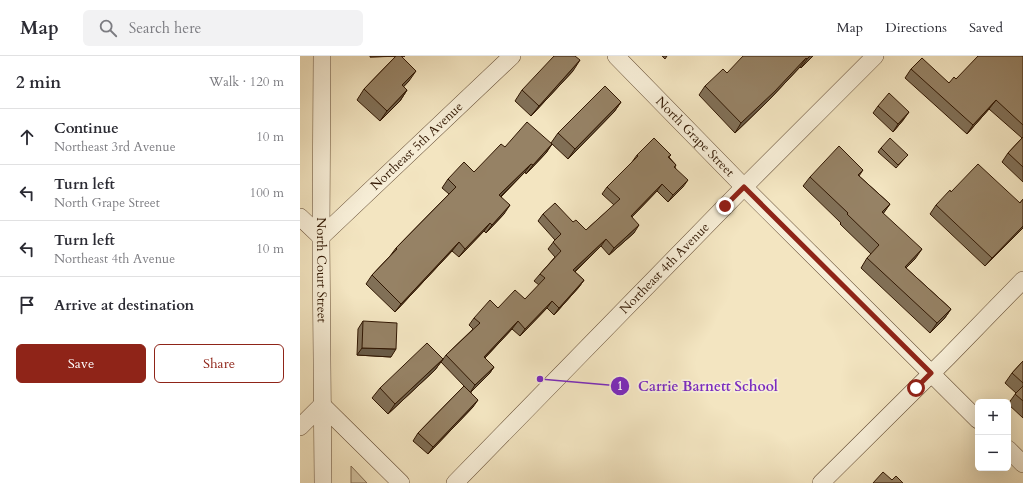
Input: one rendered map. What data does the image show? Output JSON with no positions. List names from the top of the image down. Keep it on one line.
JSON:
{"streets":{"street":["North Grape Street","Northeast 5th Avenue","Northeast 4th Avenue","North Court Street"]},"crossings":[["North Grape Street","Northeast 4th Avenue"],["Northeast 5th Avenue","North Court Street"]],"places":["Carrie Barnett School"],"page":{"header":"Map","search":"Search here","nav":["Map","Directions","Saved"],"heading":["2 min","Walk · 120 m"],"list":[["Continue","Northeast 3rd Avenue","10 m"],["Turn left","North Grape Street","100 m"],["Turn left","Northeast 4th Avenue","10 m"],"Arrive at destination"],"buttons":["Save","Share"],"map_buttons":["+","−"]}}
